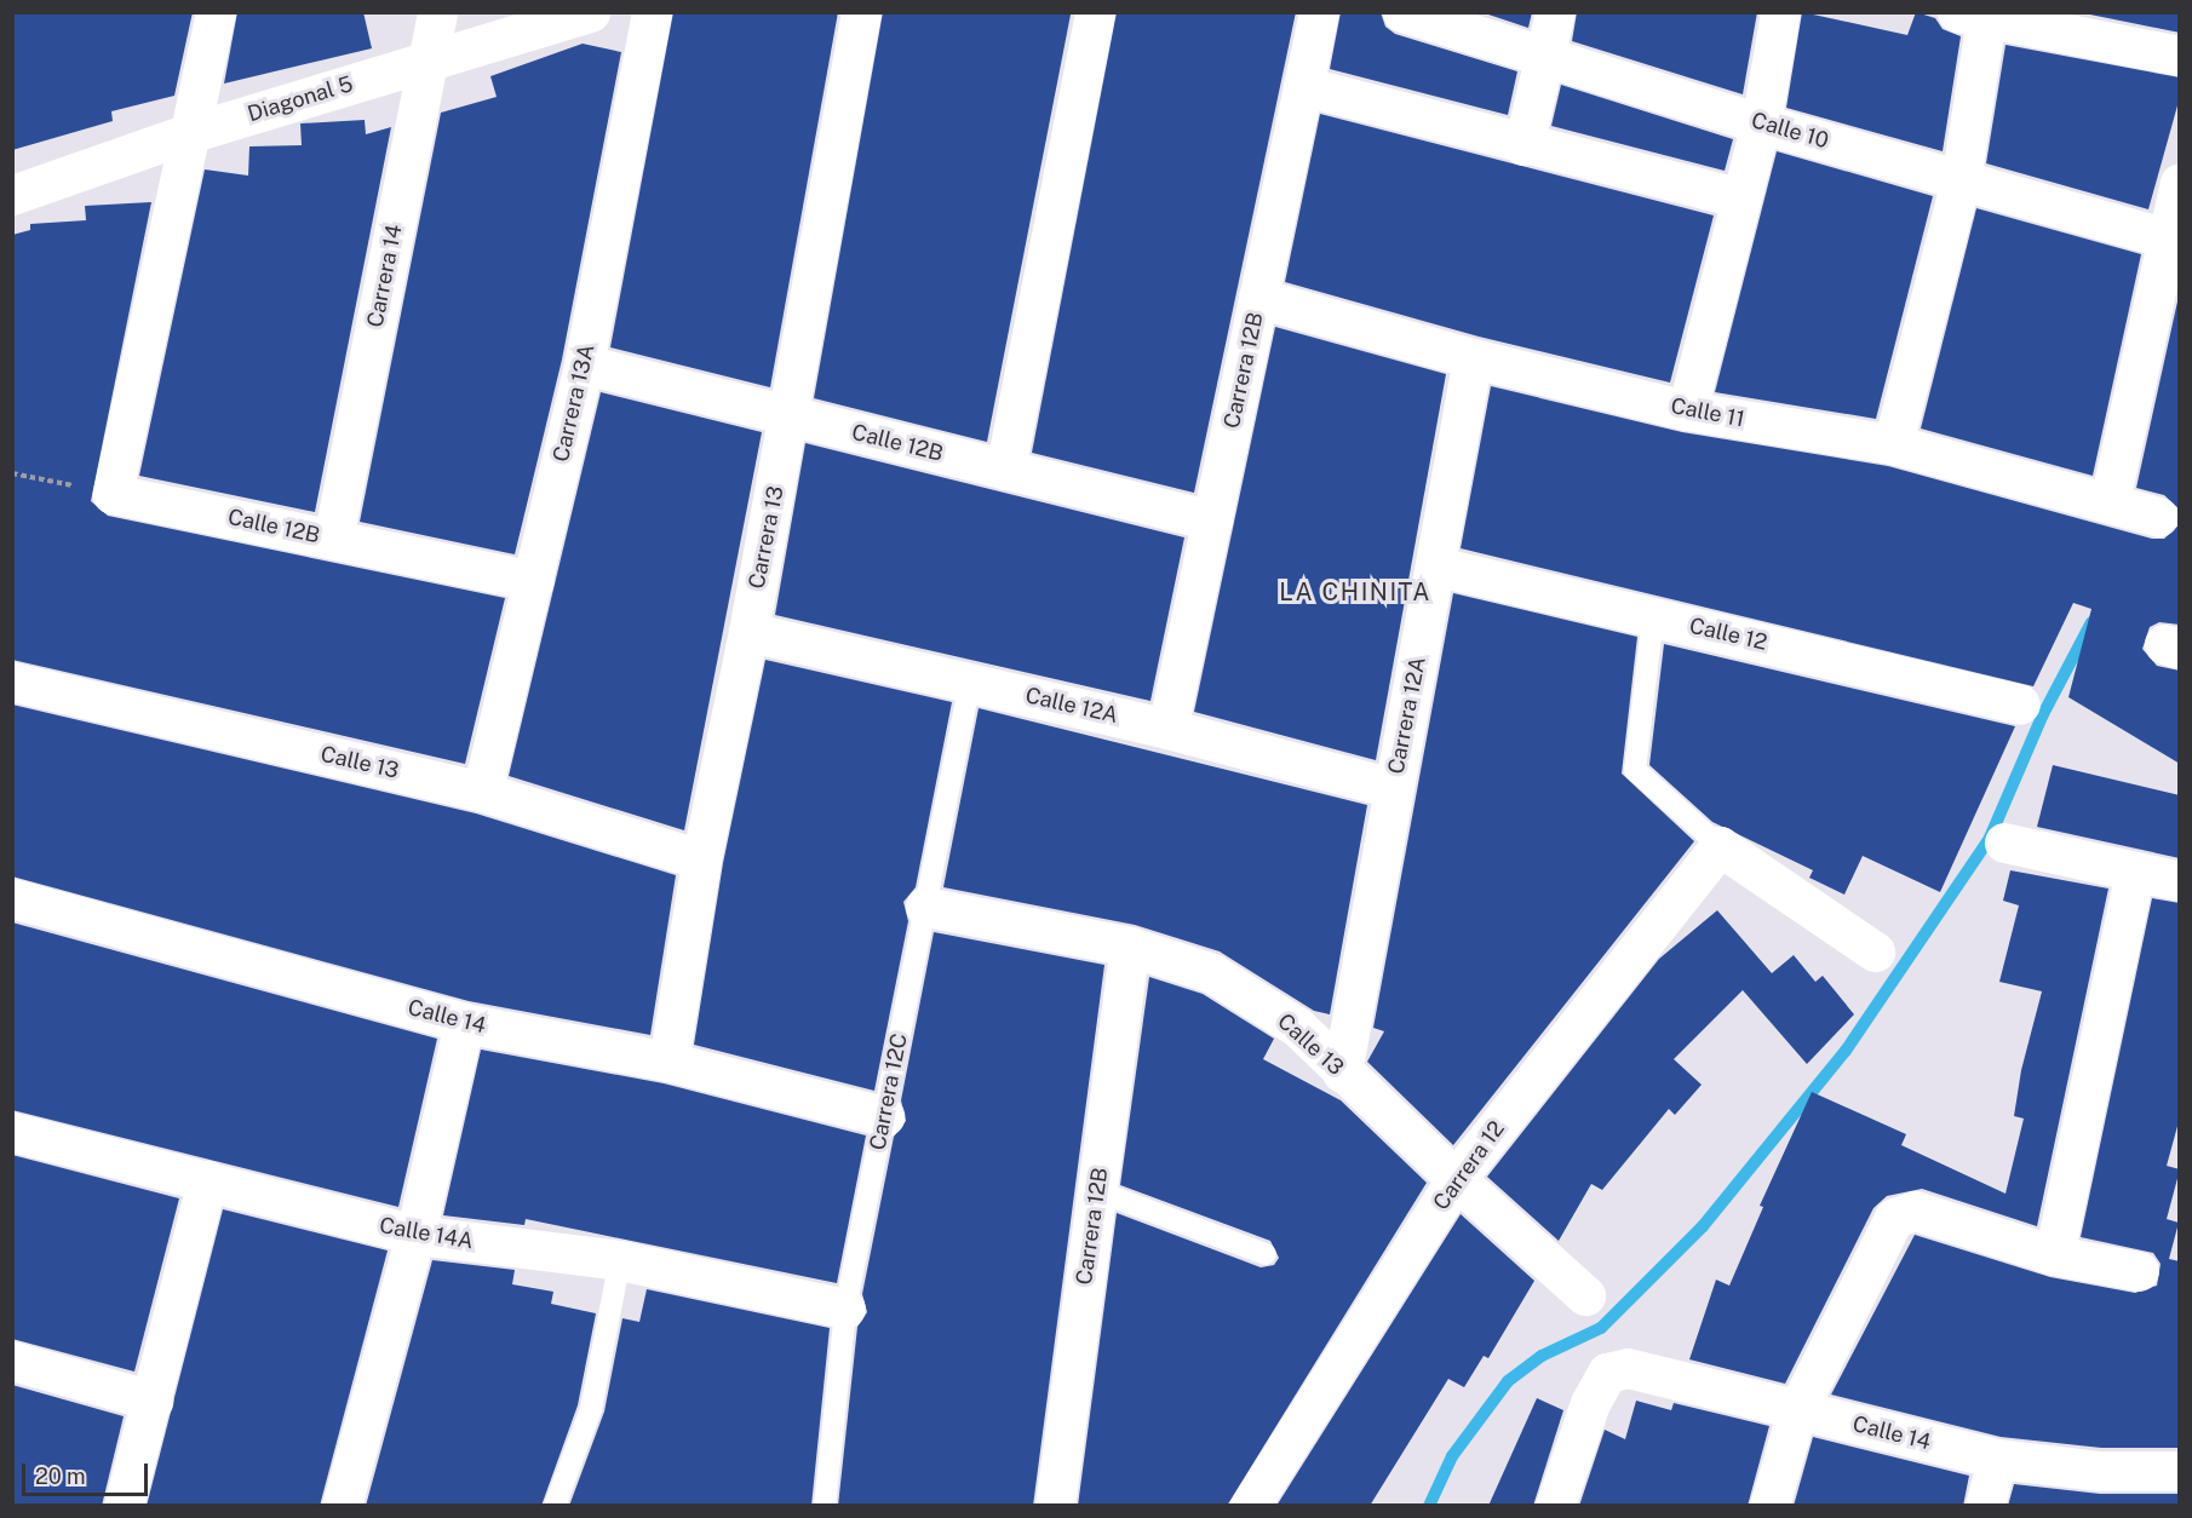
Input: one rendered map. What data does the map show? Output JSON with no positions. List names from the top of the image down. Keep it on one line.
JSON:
{"streets":{"street":["Diagonal 5","Calle 10","Carrera 14","Carrera 12B","Carrera 13A","Calle 11","Calle 12B","Carrera 13","Calle 12","Calle 12A","Carrera 12A","Calle 13","Calle 14","Carrera 12","Calle 14A"],"lane":["Carrera 12C"]},"crossings":[["Diagonal 5","Carrera 14"],["Carrera 14","Calle 12B"],["Carrera 12B","Calle 11"],["Carrera 12B","Calle 12B"],["Carrera 12B","Calle 12A"],["Carrera 12B","Calle 13"],["Carrera 13A","Calle 12B"],["Carrera 13A","Calle 13"],["Calle 11","Carrera 12A"],["Calle 12B","Carrera 13"],["Carrera 13","Calle 12A"],["Carrera 13","Calle 13"],["Carrera 13","Calle 14"],["Calle 12","Carrera 12A"],["Calle 12A","Carrera 12A"],["Calle 12A","Carrera 12C"],["Carrera 12A","Calle 13"],["Calle 13","Carrera 12C"],["Calle 13","Carrera 12"],["Calle 14","Carrera 12C"],["Carrera 12C","Calle 14A"]],"districts":["LA CHINITA"],"scale_bar":"20 m"}
